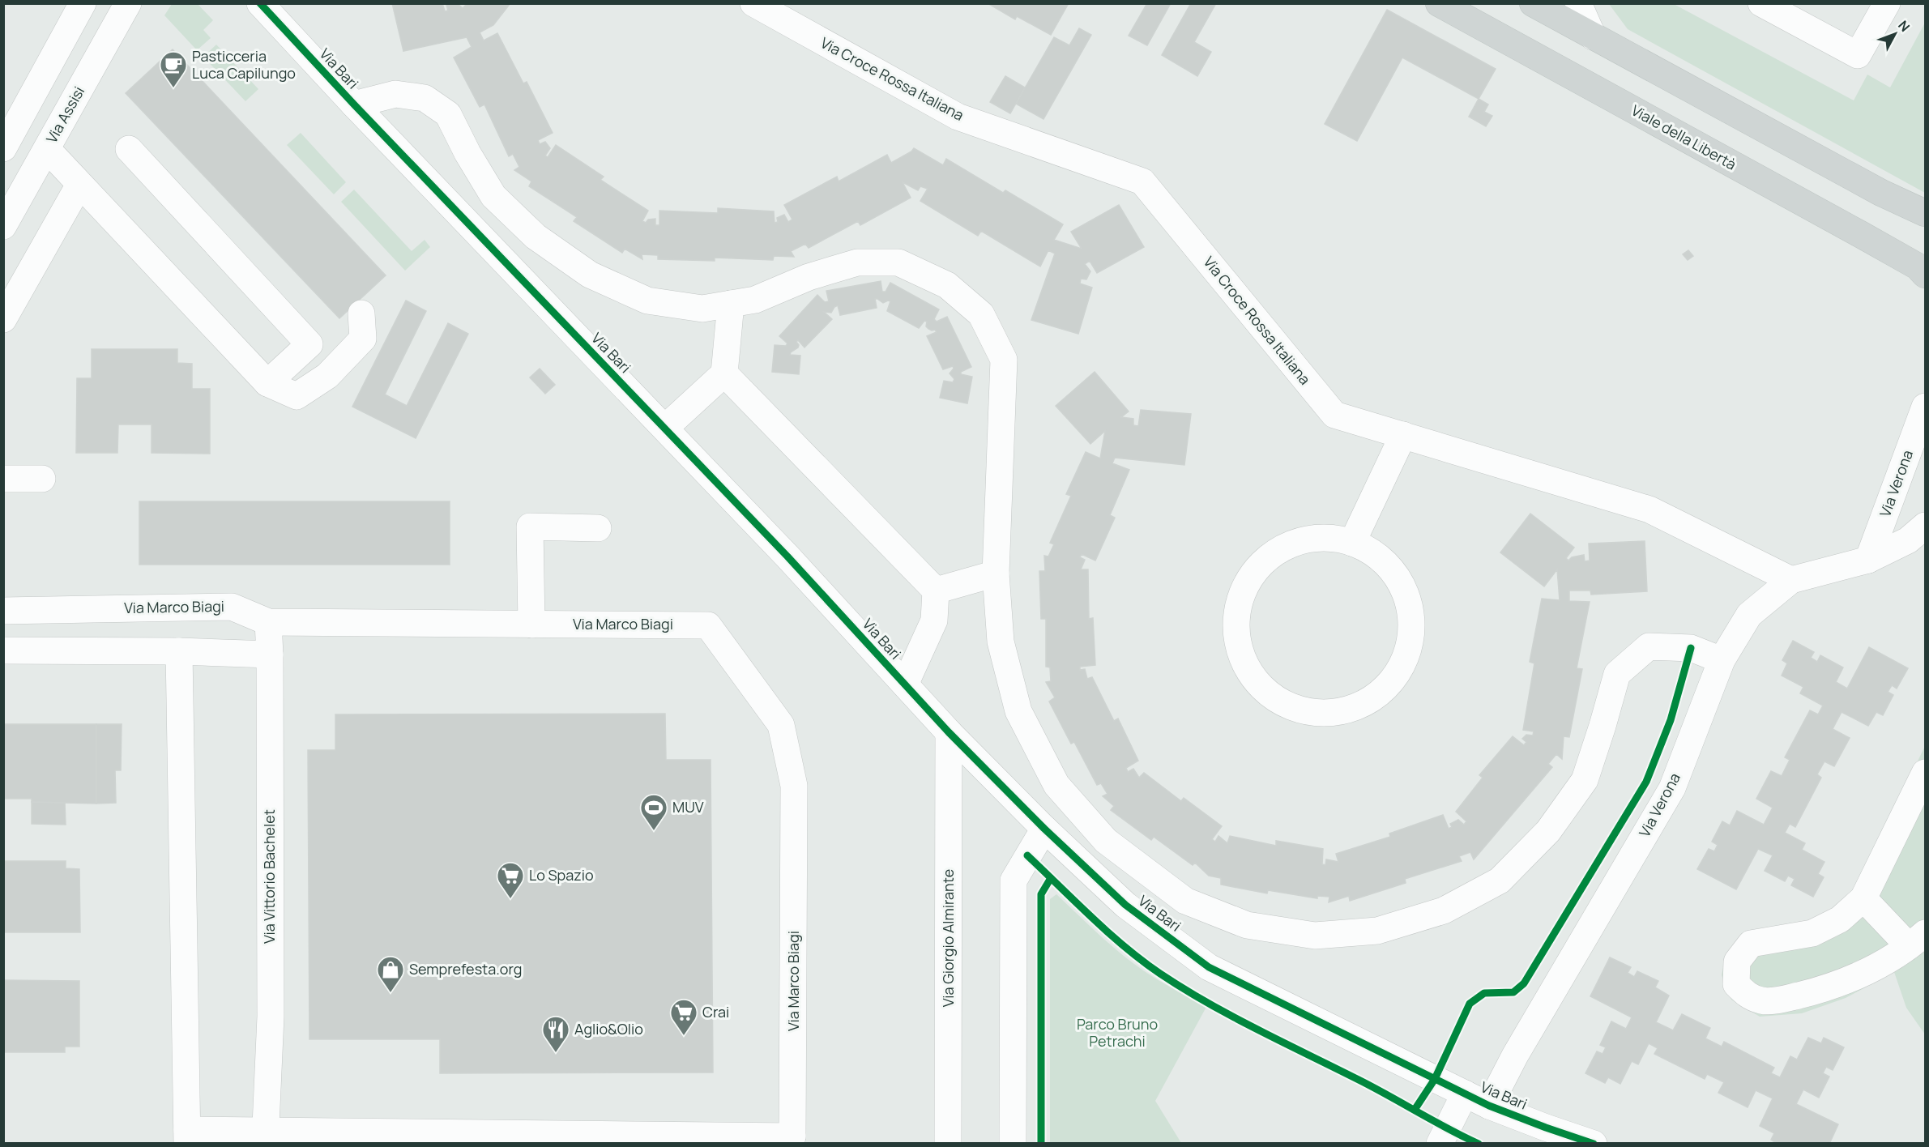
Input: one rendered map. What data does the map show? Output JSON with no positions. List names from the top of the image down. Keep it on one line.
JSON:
{"streets":{"main road":["Viale della Libertà"],"street":["Via Bari","Via Croce Rossa Italiana","Via Assisi","Via Verona","Via Marco Biagi","Via Vittorio Bachelet","Via Giorgio Almirante"]},"crossings":[["Via Bari","Via Verona"],["Via Bari","Via Giorgio Almirante"],["Via Croce Rossa Italiana","Via Verona"],["Via Marco Biagi","Via Vittorio Bachelet"]],"parks":["Parco Bruno Petrachi"],"places":{"cafe":["Pasticceria Luca Capilungo"],"sports":["MUV"],"supermarket":["Lo Spazio","Crai"],"shop":["Semprefesta.org"],"restaurant":["Aglio&Olio"]},"north":"top right"}
